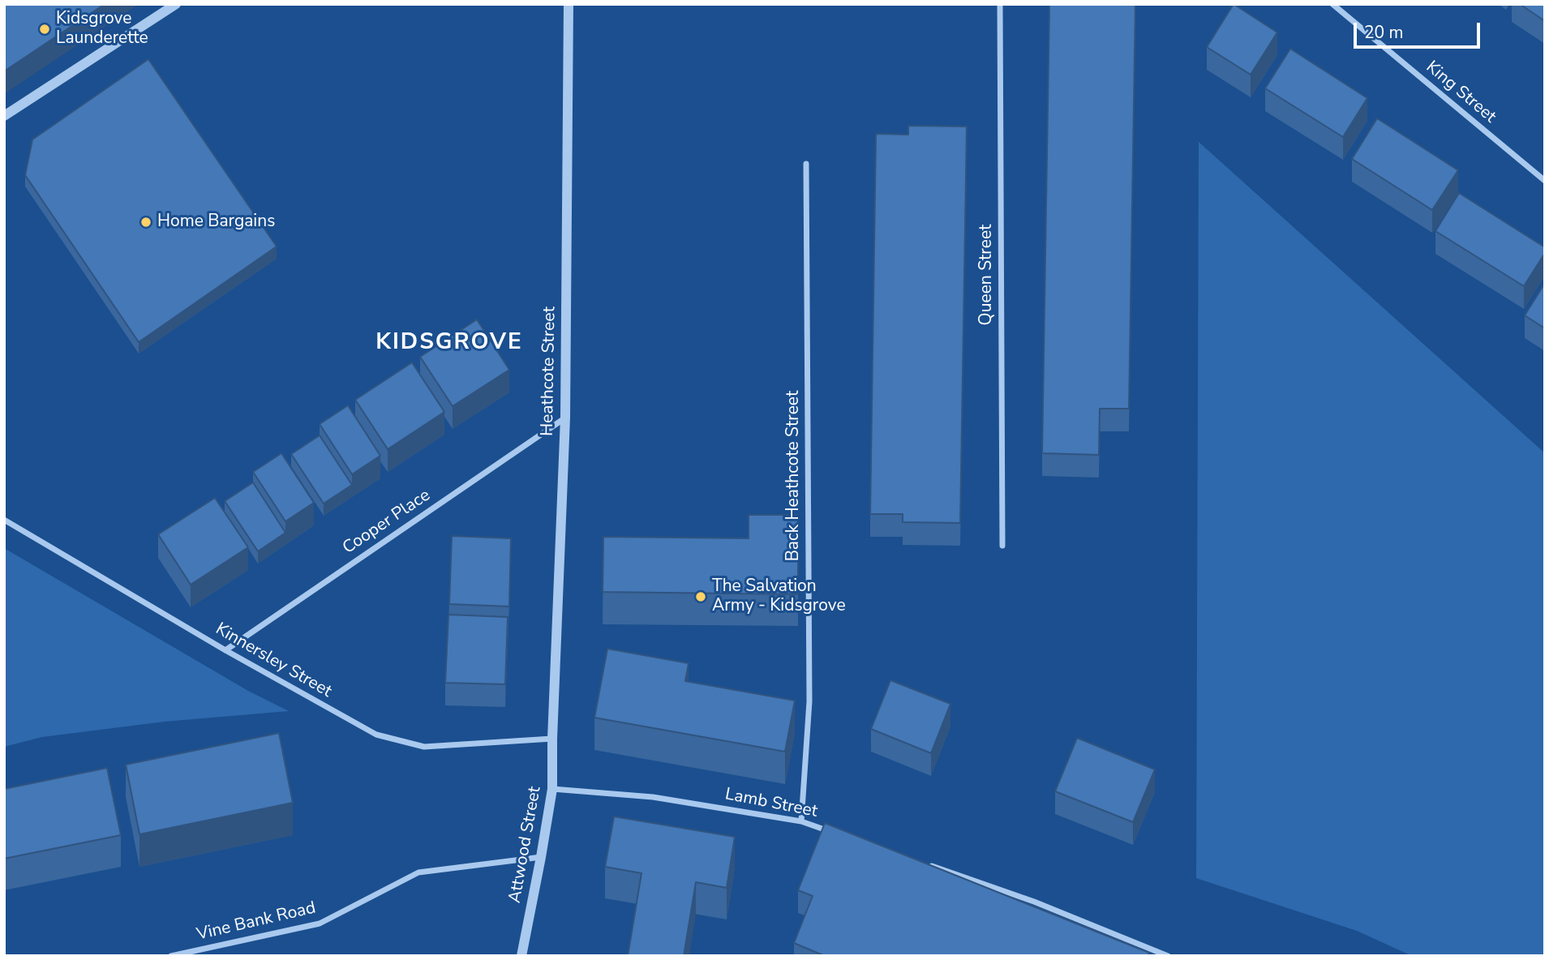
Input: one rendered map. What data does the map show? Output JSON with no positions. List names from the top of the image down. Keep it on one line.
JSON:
{"streets":{"street":["King Street","Queen Street","Heathcote Street","Back Heathcote Street","Cooper Place","Kinnersley Street","Lamb Street","Attwood Street","Vine Bank Road"]},"crossings":[["Heathcote Street","Cooper Place"],["Heathcote Street","Kinnersley Street"],["Heathcote Street","Attwood Street"],["Back Heathcote Street","Lamb Street"],["Cooper Place","Kinnersley Street"],["Kinnersley Street","Attwood Street"],["Lamb Street","Attwood Street"],["Attwood Street","Vine Bank Road"]],"districts":["KIDSGROVE"],"places":["Kidsgrove Launderette","Home Bargains","The Salvation Army - Kidsgrove"],"scale_bar":"20 m"}
